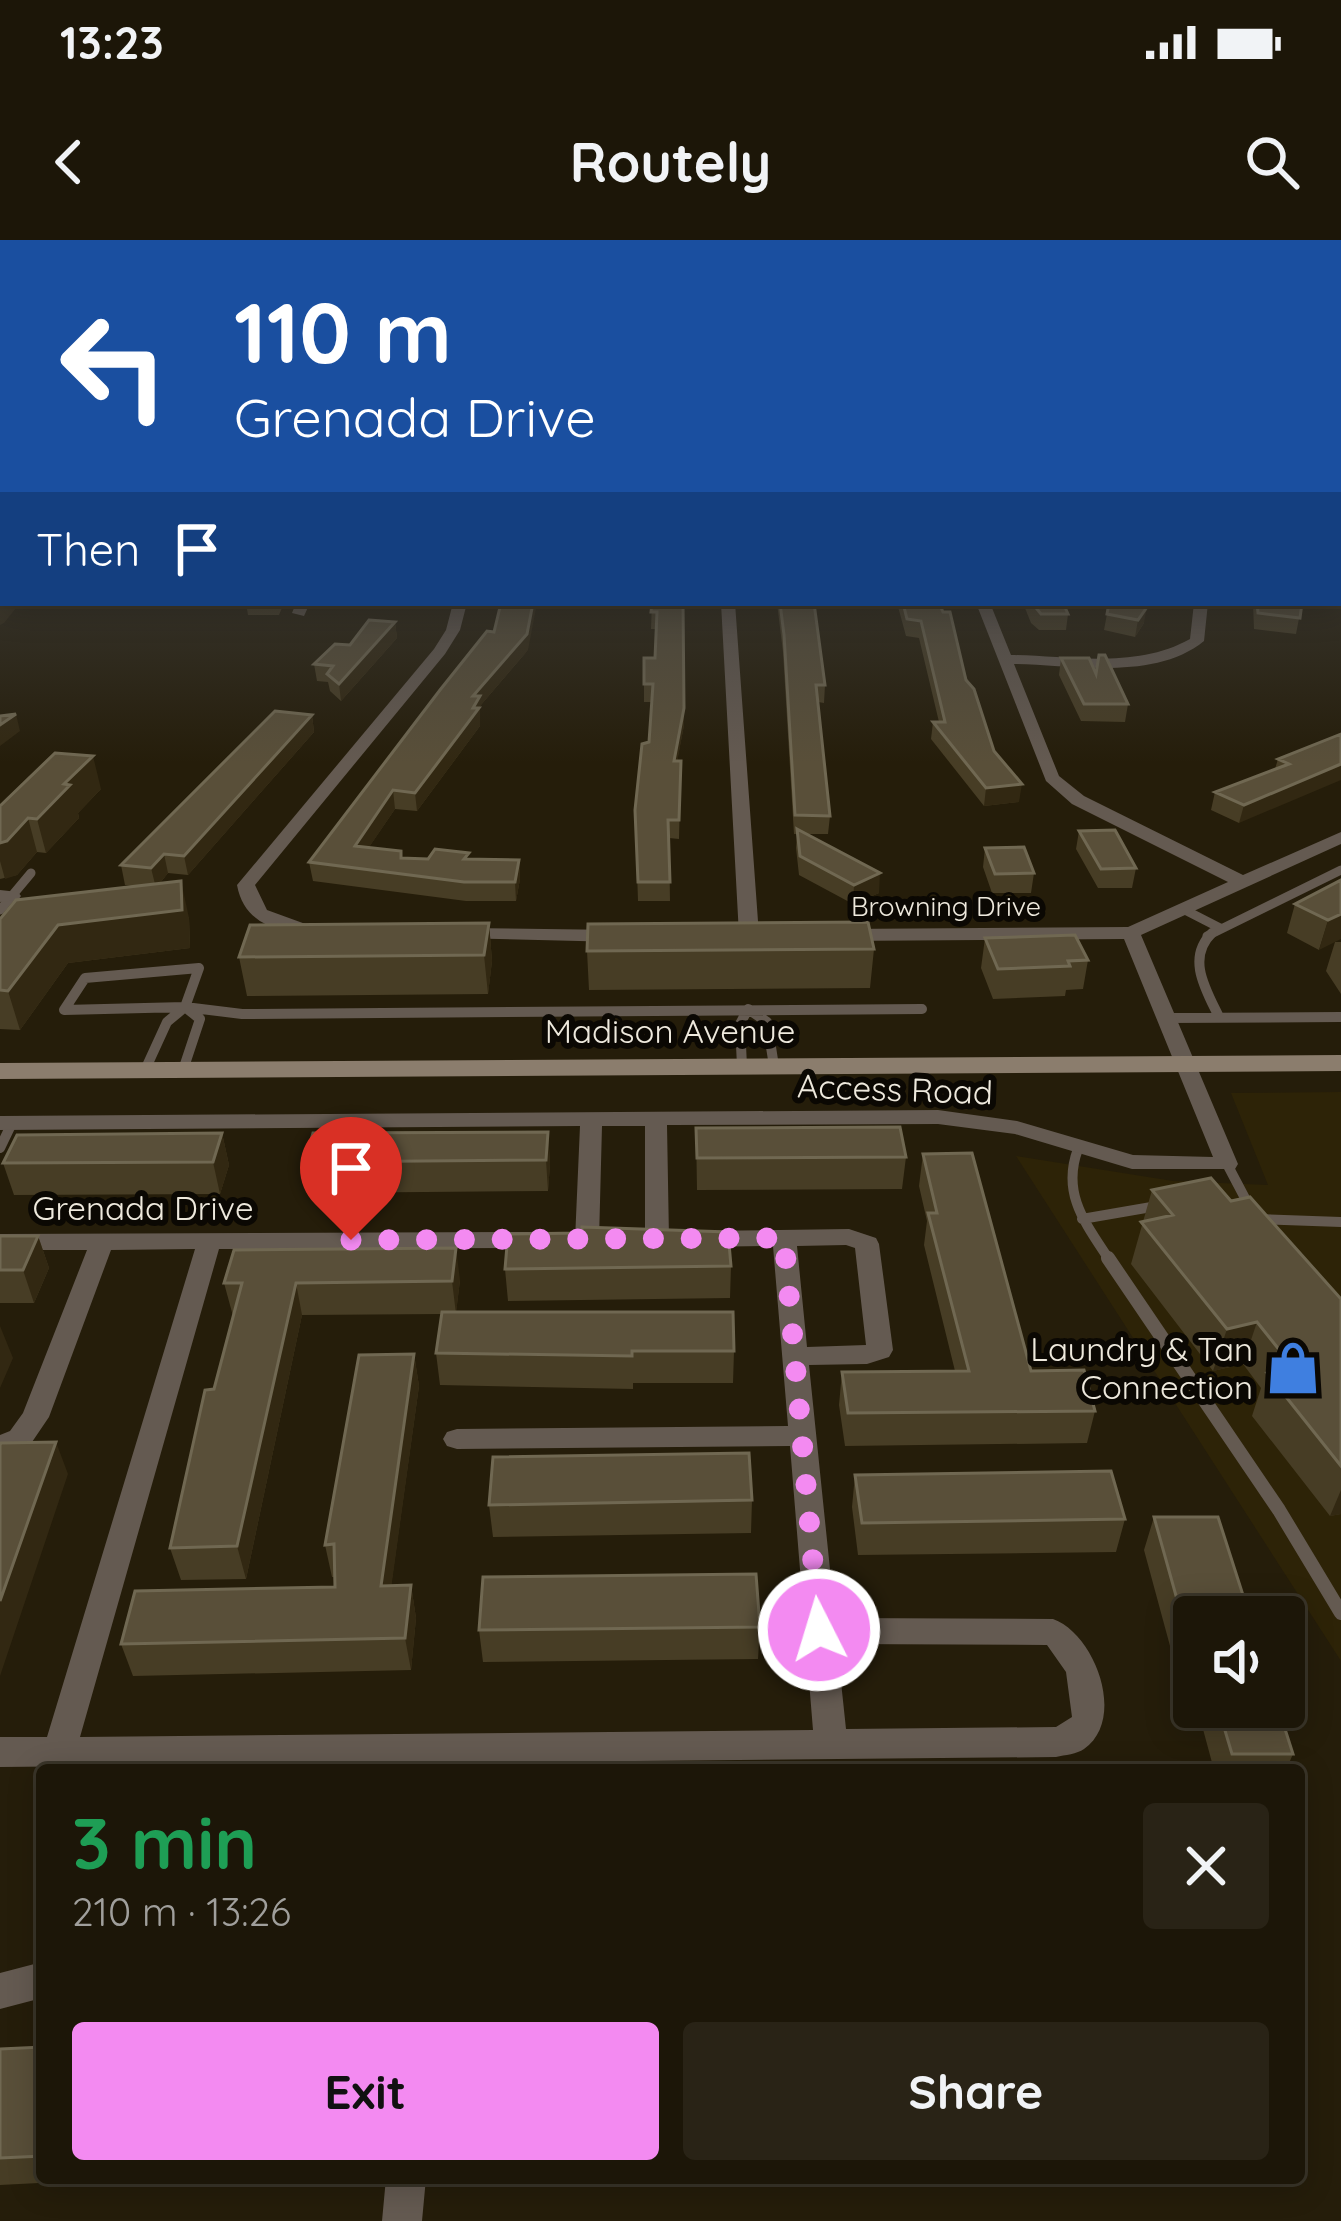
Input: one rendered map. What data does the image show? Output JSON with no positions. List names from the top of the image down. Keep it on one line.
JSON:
{"streets":{"main road":["Madison Avenue"],"street":["Browning Drive","Access Road","Grenada Drive"]},"places":{"shop":["Laundry & Tan Connection"]},"page":{"status":"13:23","header":"Routely","turn":["110 m","Grenada Drive"],"then":"Then","heading":["3 min","210 m · 13:26"],"buttons":["Exit","Share"]}}
